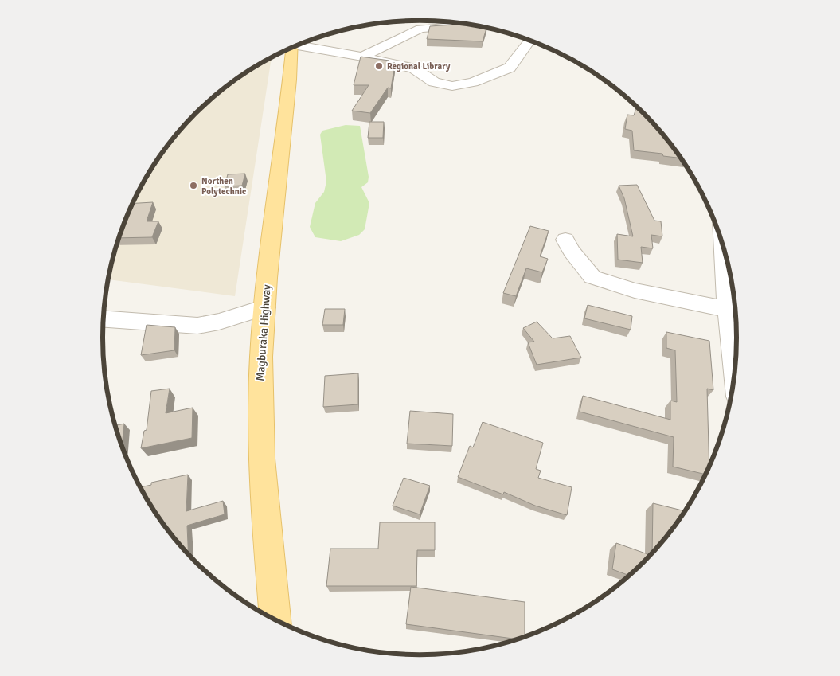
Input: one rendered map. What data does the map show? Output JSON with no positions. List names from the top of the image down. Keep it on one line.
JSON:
{"streets":{"main road":["Magburaka Highway"]},"places":["Regional Library","Northen Polytechnic"]}
